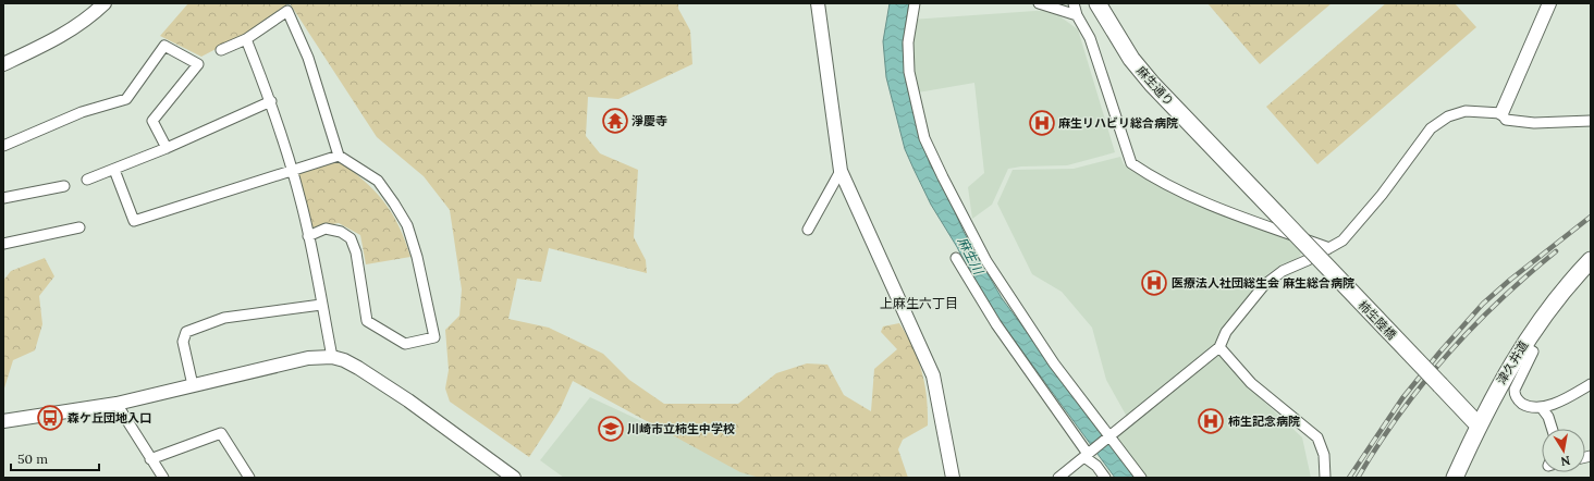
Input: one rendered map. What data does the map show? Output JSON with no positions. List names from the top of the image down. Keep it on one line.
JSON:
{"streets":{"main road":["麻生通り","柿生陸橋","津久井道"]},"crossings":[["麻生通り","柿生陸橋"],["柿生陸橋","津久井道"]],"districts":["上麻生六丁目"],"water":["麻生川"],"places":{"temple":["淨慶寺"],"hospital":["麻生リハビリ総合病院","医療法人社団総生会 麻生総合病院","柿生記念病院"],"bus stop":["森ケ丘団地入口"],"school or university":["川崎市立柿生中学校"]},"scale_bar":"50 m","north":"bottom"}
